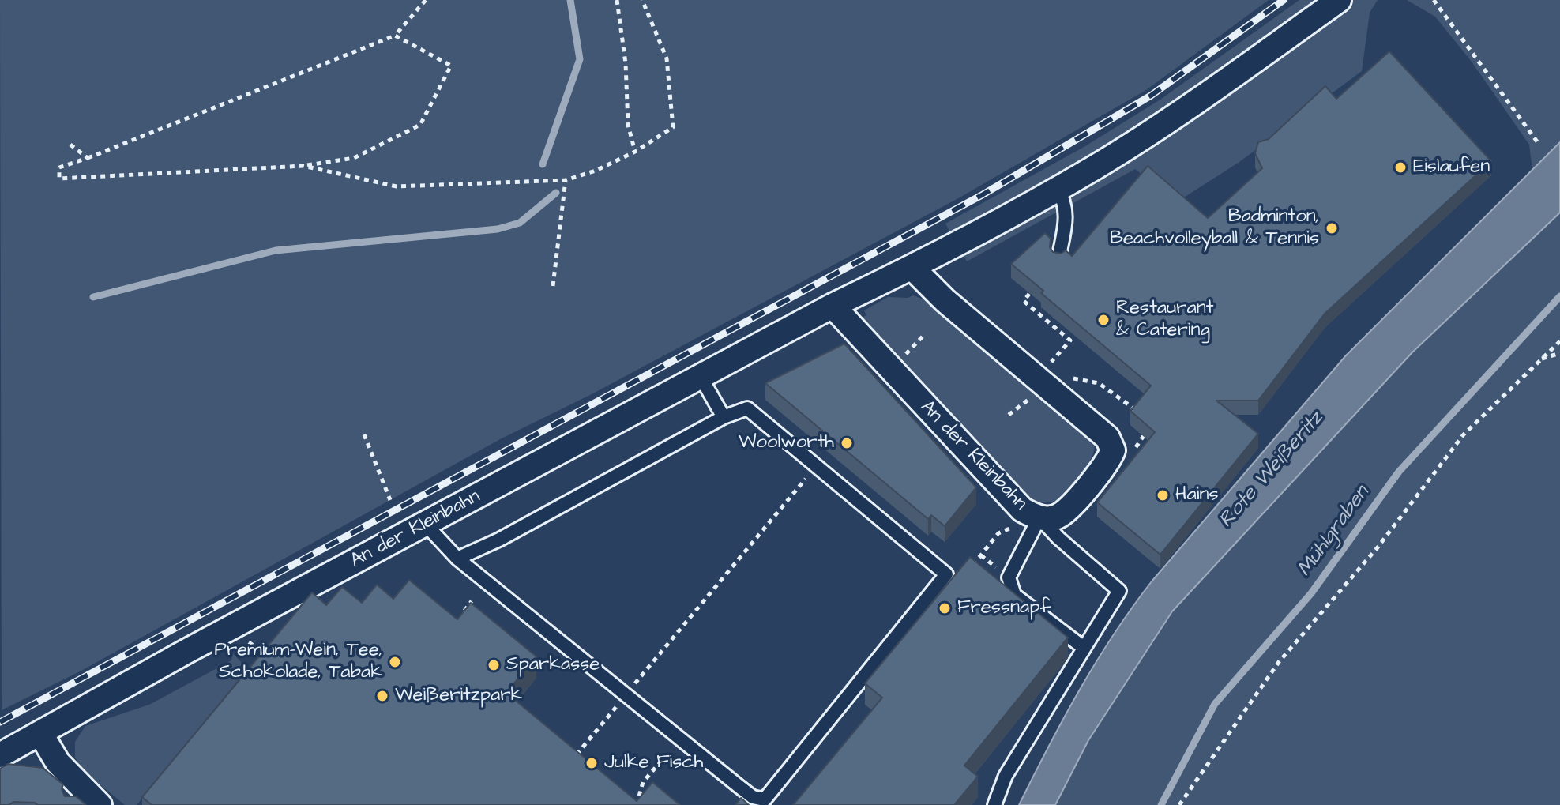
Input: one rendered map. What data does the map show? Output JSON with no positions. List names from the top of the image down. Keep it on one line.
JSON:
{"streets":{"street":["An der Kleinbahn"]},"water":["Rote Weißeritz","Mühlgraben"],"places":["Eislaufen","Badminton, Beachvolleyball & Tennis","Restaurant & Catering","Woolworth","Hains","Fressnapf","Premium-Wein, Tee, Schokolade, Tabak","Sparkasse","Weißeritzpark","Julke Fisch"]}
